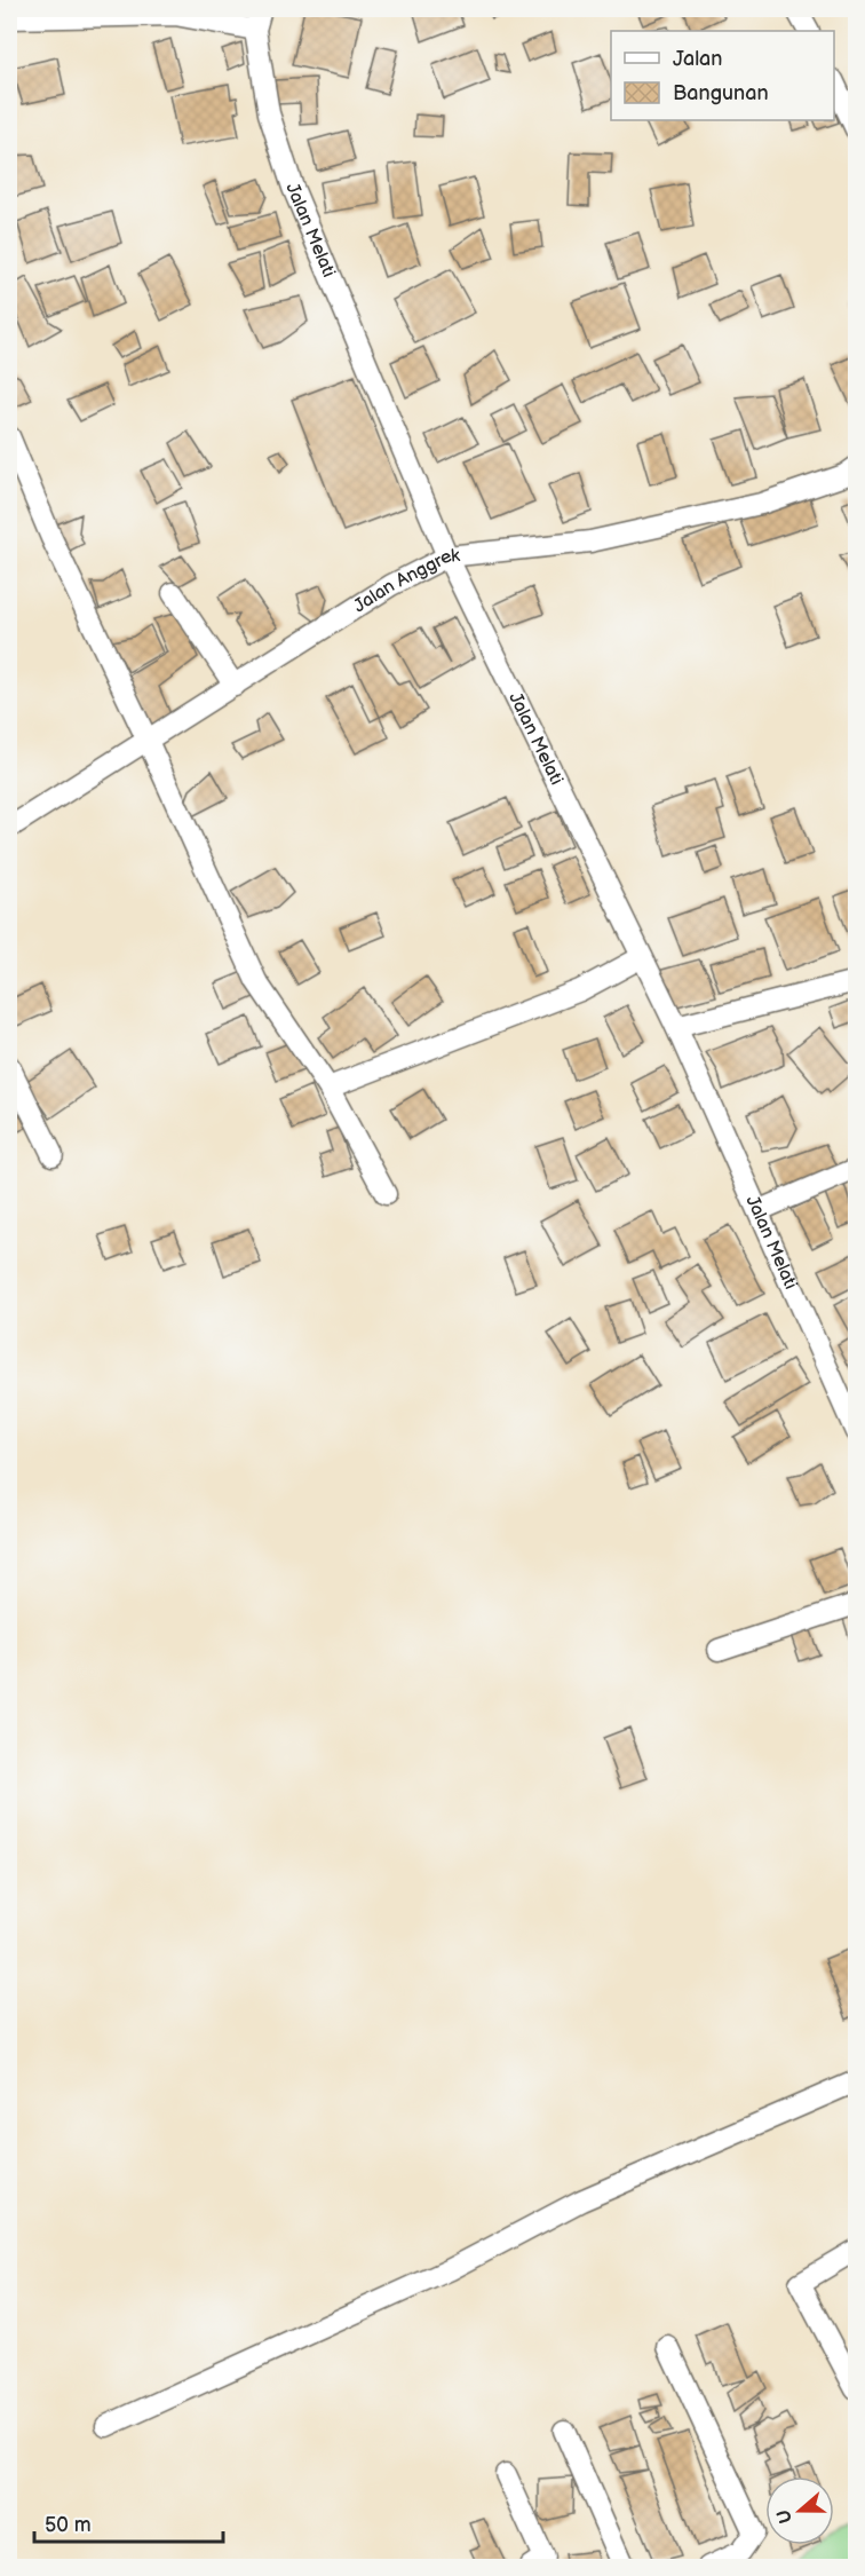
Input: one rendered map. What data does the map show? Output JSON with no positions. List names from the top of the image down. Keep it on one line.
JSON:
{"streets":{"street":["Jalan Melati","Jalan Anggrek"]},"crossings":[["Jalan Melati","Jalan Anggrek"]],"legend":["Jalan","Bangunan"],"scale_bar":"50 m","north":"left"}
